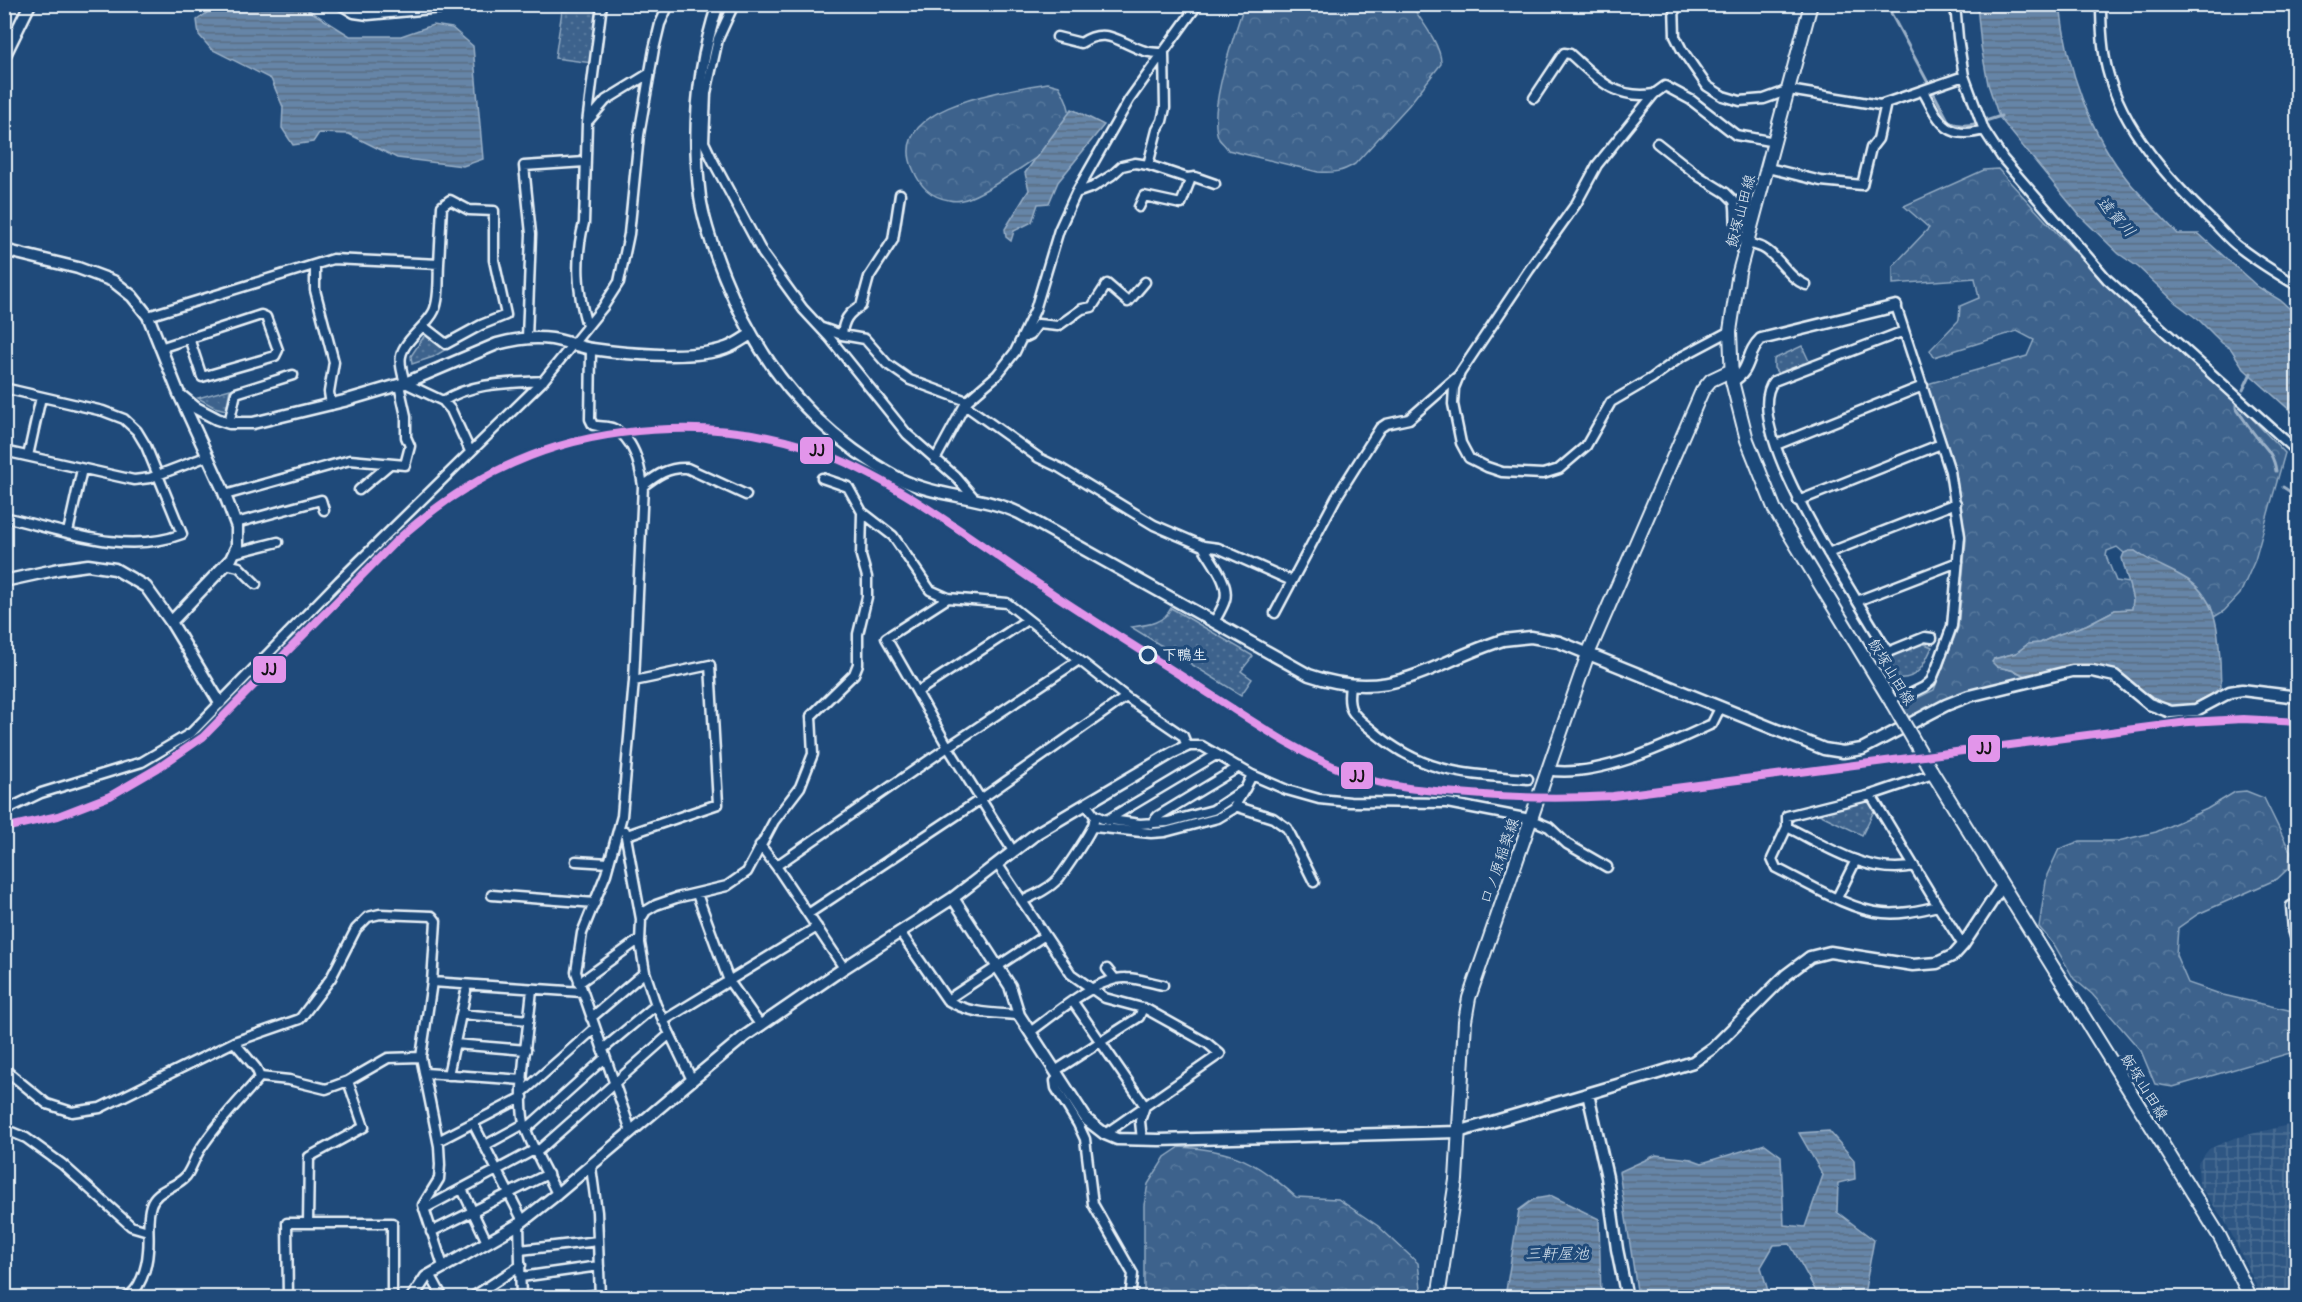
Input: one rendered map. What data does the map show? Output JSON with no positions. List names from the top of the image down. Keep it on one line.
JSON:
{"streets":{"main road":["飯塚山田線","口ノ原稲築線"]},"crossings":[["飯塚山田線","口ノ原稲築線"]],"water":["遠賀川","三軒屋池"],"places":["下鴨生"],"lines":["transit line JJ"]}
